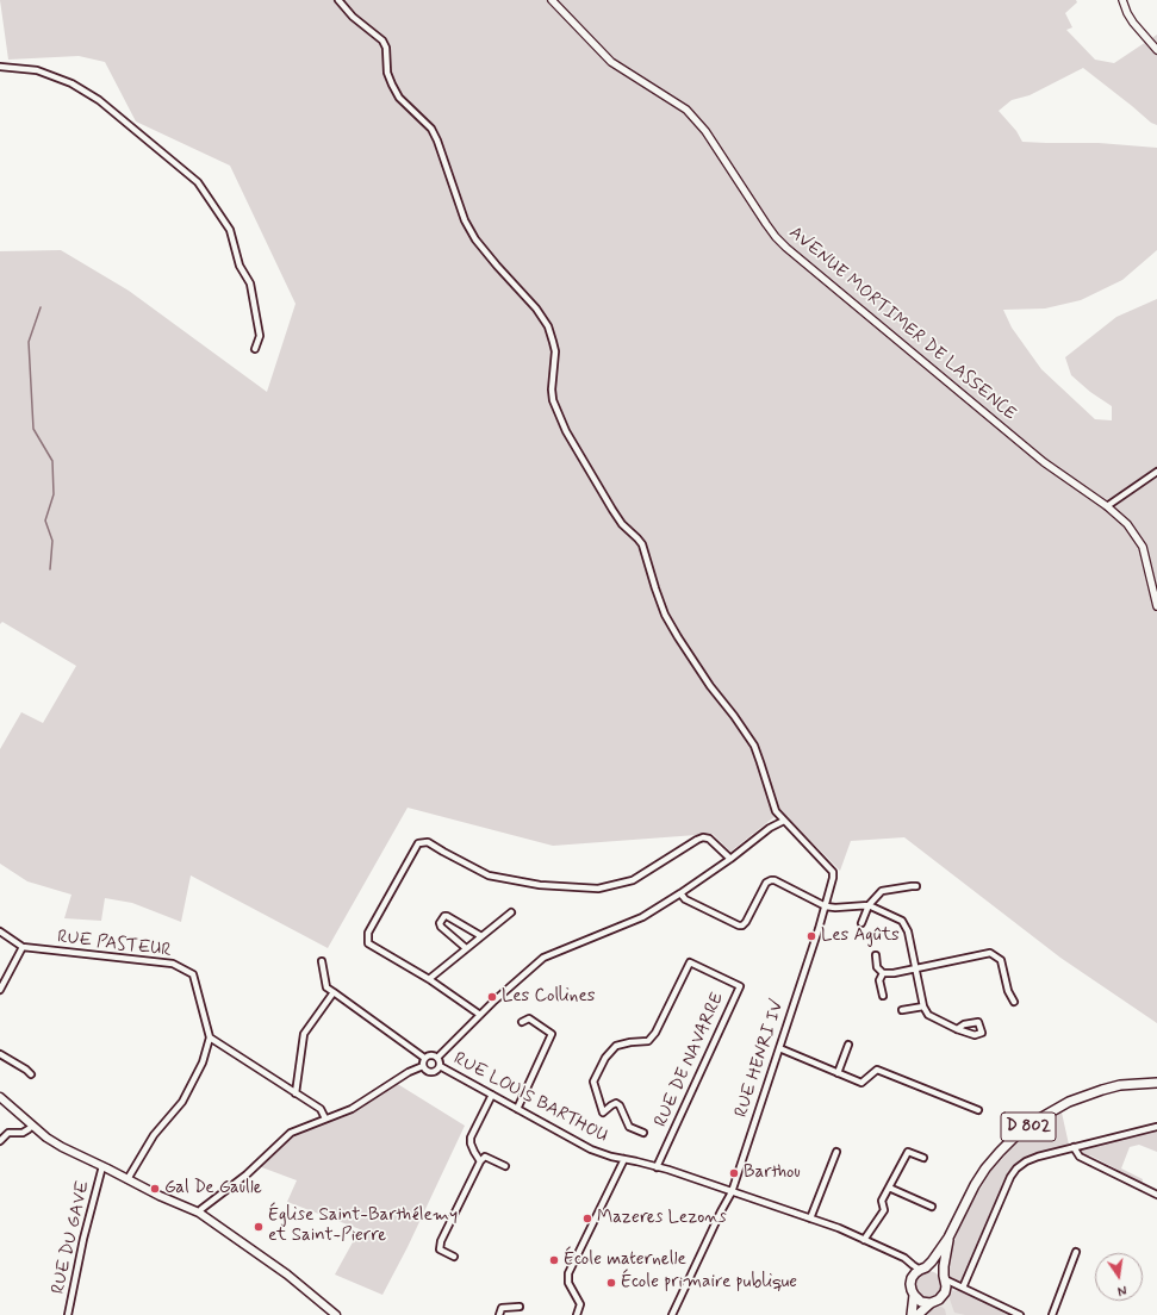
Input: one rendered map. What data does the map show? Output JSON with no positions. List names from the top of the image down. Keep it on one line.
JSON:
{"streets":{"main road":["D 802"],"street":["AVENUE MORTIMER DE LASSENCE","RUE PASTEUR","RUE HENRI IV","RUE DE NAVARRE","RUE LOUIS BARTHOU","RUE DU GAVE"]},"crossings":[["RUE HENRI IV","RUE LOUIS BARTHOU"],["RUE DE NAVARRE","RUE LOUIS BARTHOU"],["RUE LOUIS BARTHOU","D 802"]],"places":["Les Agûts","Les Collines","Barthou","Gal De Gaulle","Mazeres Lezons","Église Saint-Barthélemy et Saint-Pierre","École maternelle","École primaire publique"],"north":"bottom"}
